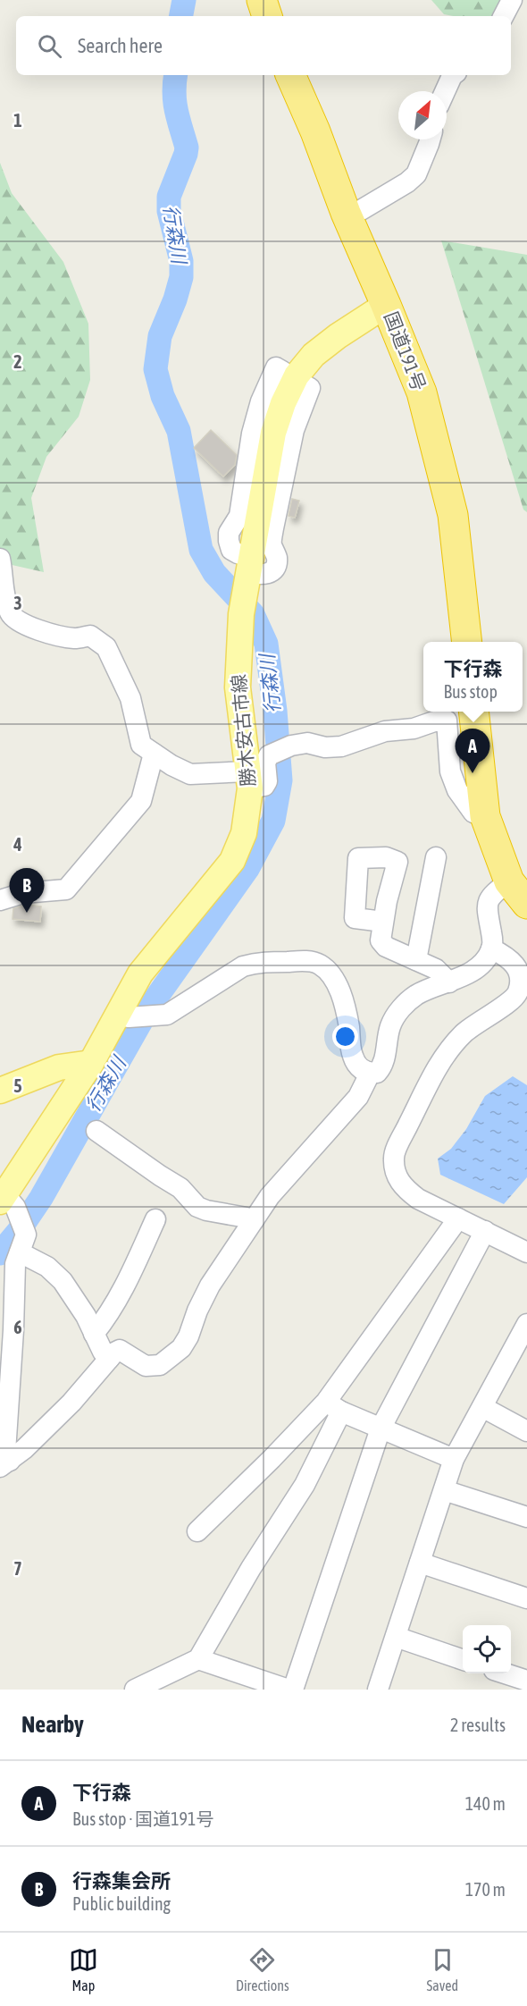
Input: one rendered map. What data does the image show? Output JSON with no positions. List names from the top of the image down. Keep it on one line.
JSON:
{"streets":{"highway":["国道191号"],"main road":["勝木安古市線"]},"crossings":[["国道191号","勝木安古市線"]],"water":["行森川"],"north":"top right","page":{"search":"Search here","popup":["下行森","Bus stop"],"pins":["A","B"],"heading":["Nearby","2 results"],"list":[{"mark":"A","name":"下行森","note":"Bus stop · 国道191号","value":"140 m"},{"mark":"B","name":"行森集会所","note":"Public building","value":"170 m"}],"nav":["Map","Directions","Saved"]},"grid":{"rows":["1","2","3","4","5","6","7"]}}
